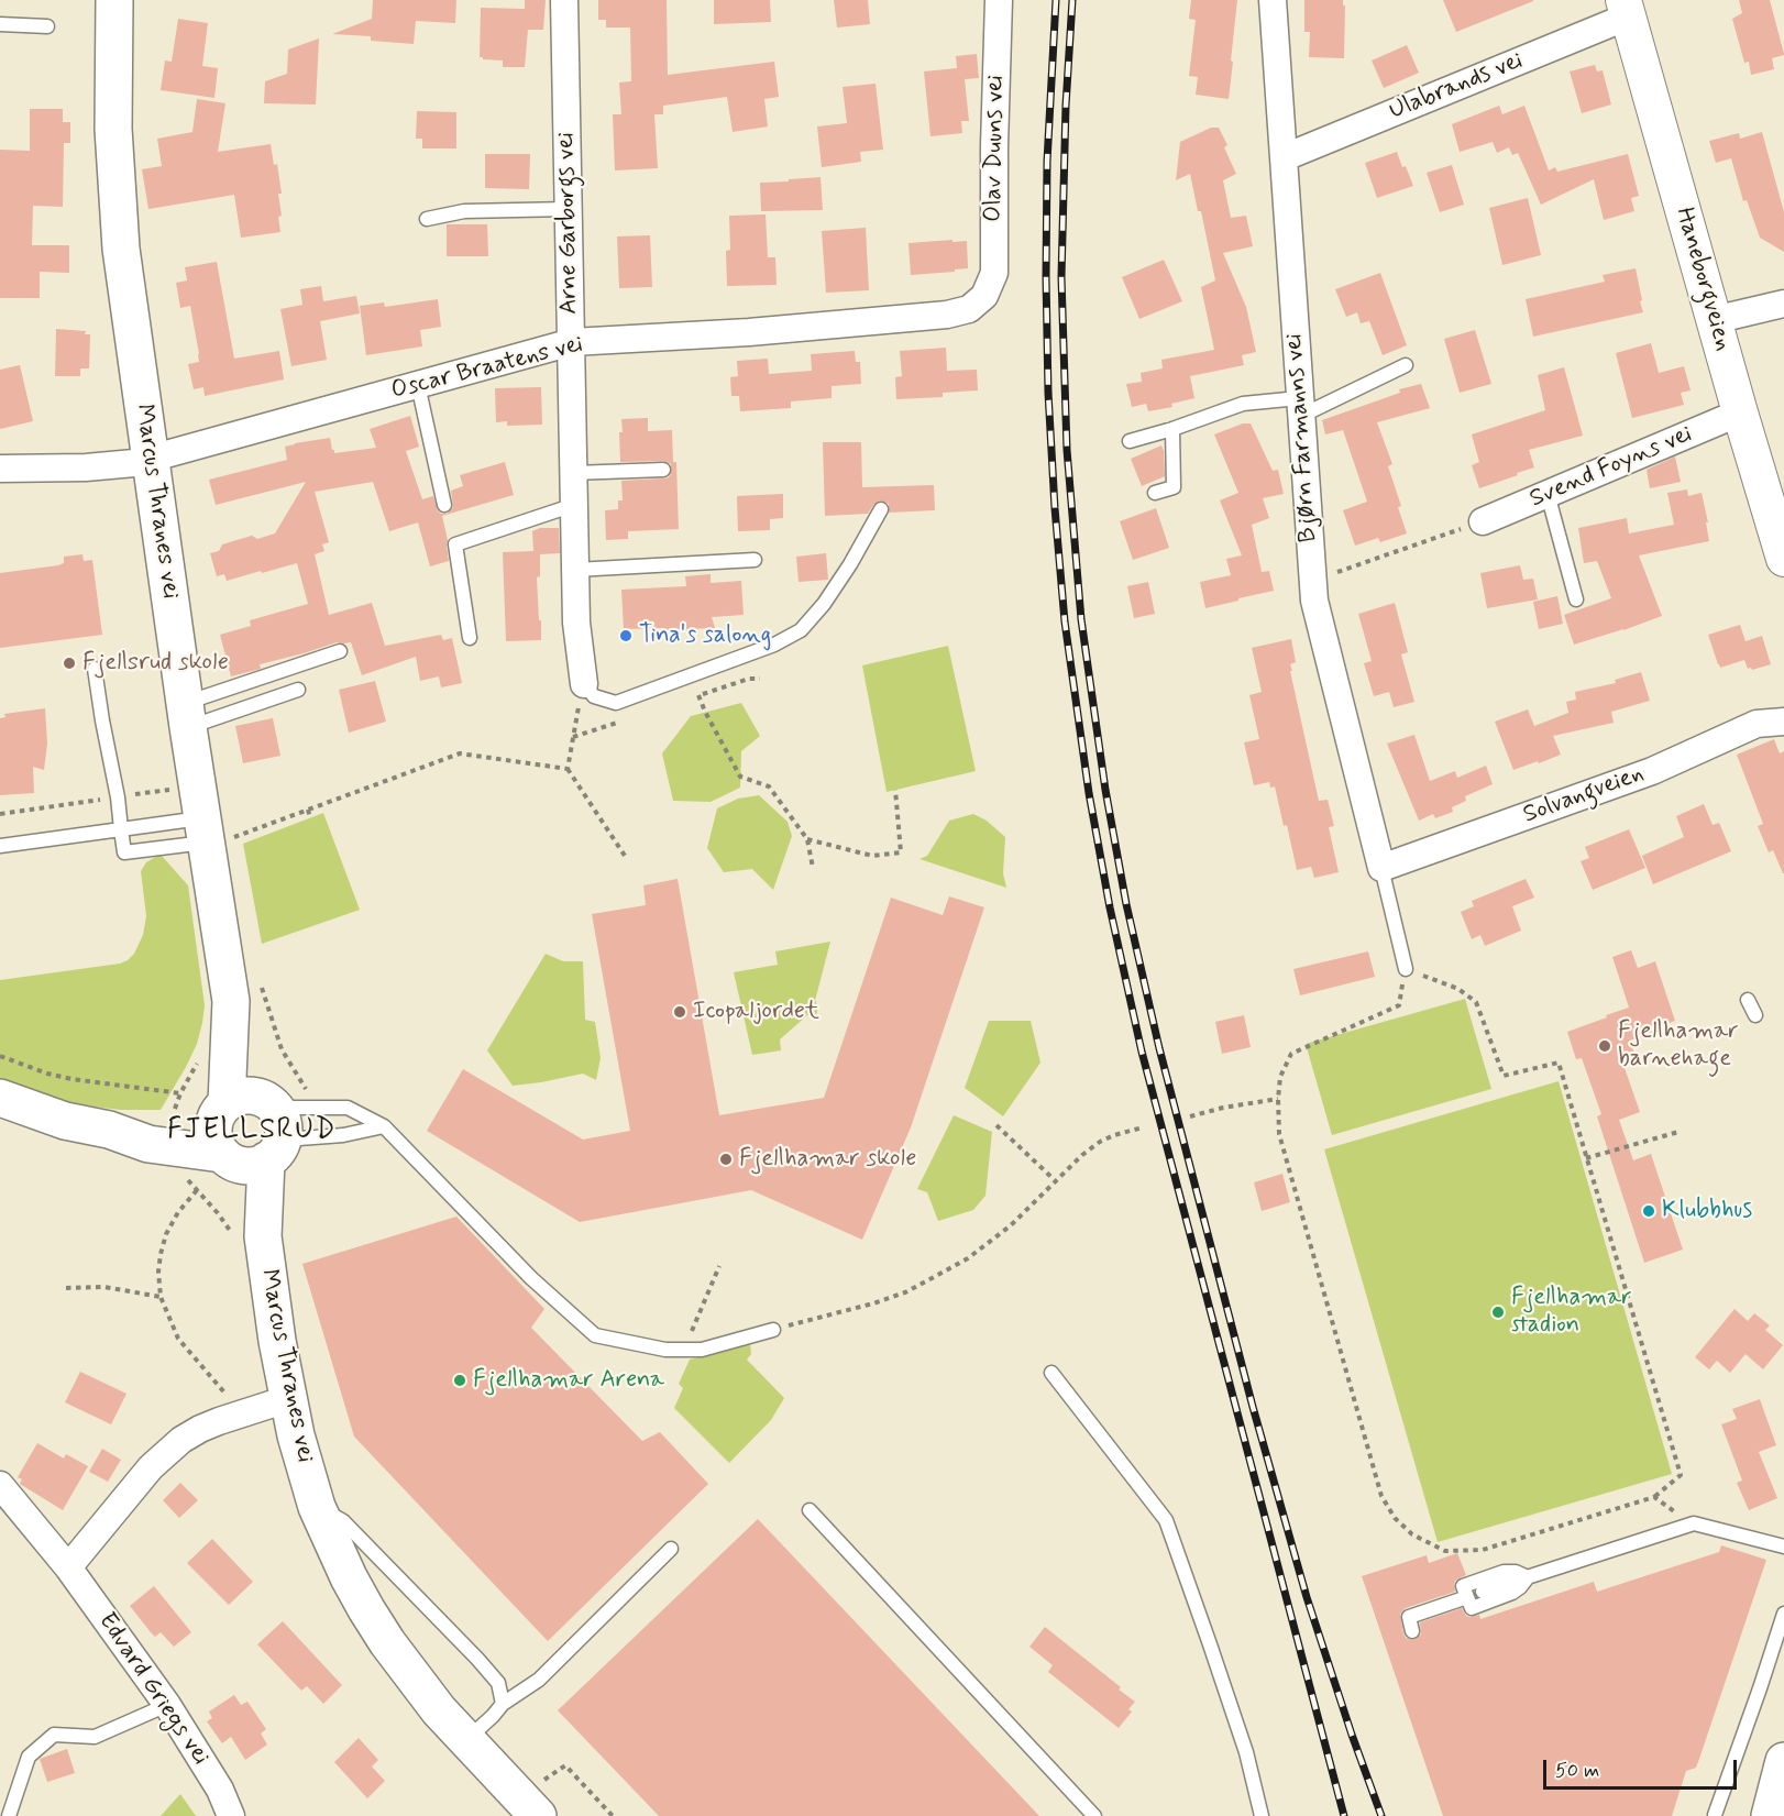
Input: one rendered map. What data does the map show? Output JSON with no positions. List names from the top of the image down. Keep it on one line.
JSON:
{"streets":{"main road":["Marcus Thranes vei"],"street":["Ulabrands vei","Olav Duuns vei","Arne Garborgs vei","Haneborgveien","Oscar Braatens vei","Bjørn Farmanns vei","Svend Foyns vei","Solvangveien","Edvard Griegs vei"]},"crossings":[["Ulabrands vei","Haneborgveien"],["Ulabrands vei","Bjørn Farmanns vei"],["Olav Duuns vei","Oscar Braatens vei"],["Arne Garborgs vei","Oscar Braatens vei"],["Haneborgveien","Svend Foyns vei"],["Oscar Braatens vei","Marcus Thranes vei"],["Bjørn Farmanns vei","Solvangveien"]],"districts":["FJELLSRUD"],"places":["Tina's salong","Fjellsrud skole","Icopaljordet","Fjellhamar barnehage","Fjellhamar skole","Klubbhus","Fjellhamar stadion","Fjellhamar Arena"],"scale_bar":"50 m"}
